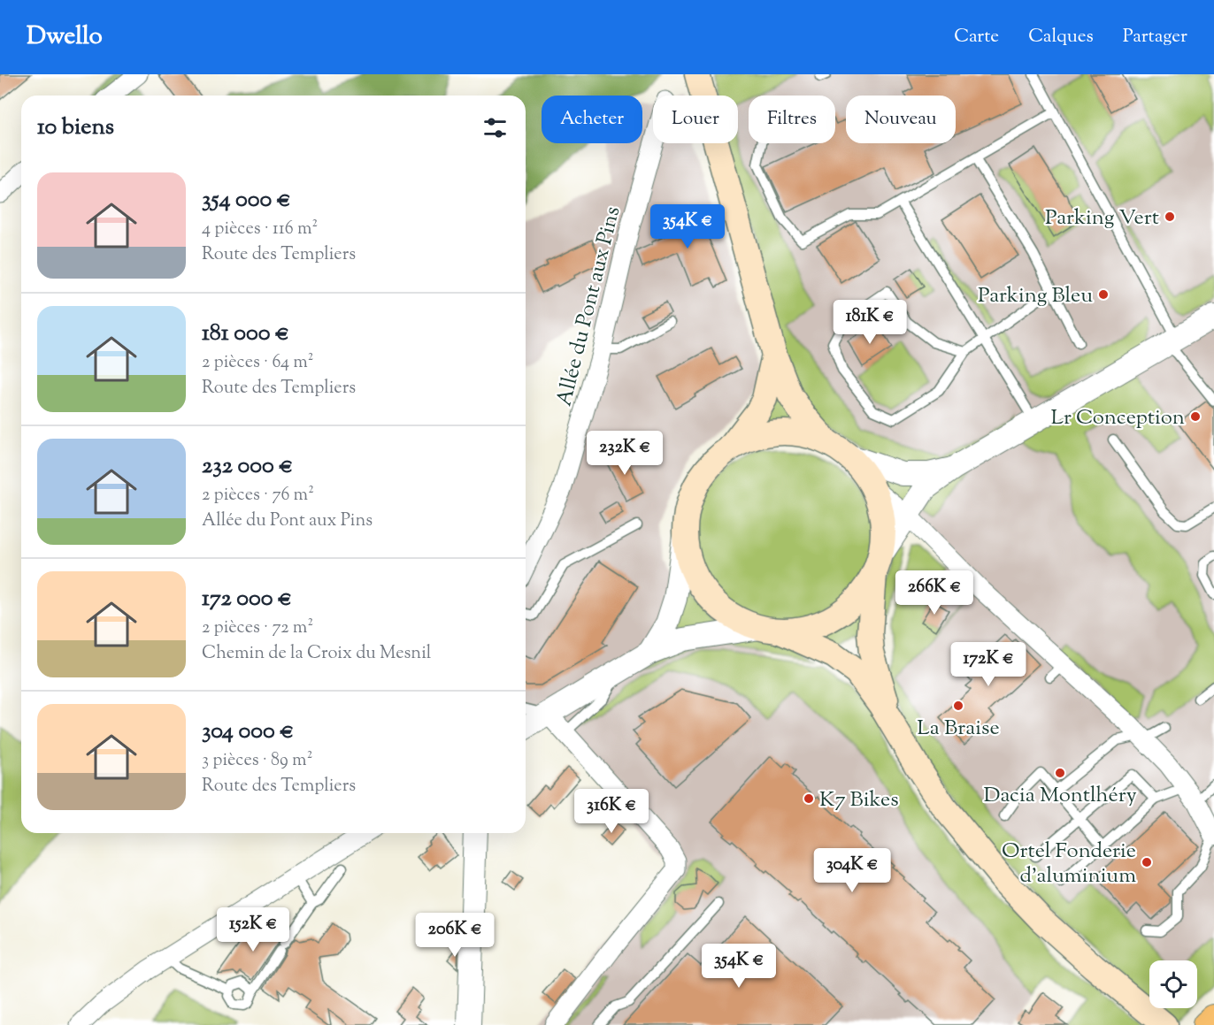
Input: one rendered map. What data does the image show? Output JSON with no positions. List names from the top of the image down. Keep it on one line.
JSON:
{"streets":{"street":["Allée du Pont aux Pins"]},"places":["Parking Vert","Parking Bleu","Lr Conception","La Braise","Dacia Montlhéry","K7 Bikes","Ortel Fonderie d'aluminium"],"page":{"header":"Dwello","nav":["Carte","Calques","Partager"],"chip":["Acheter","Louer","Filtres","Nouveau"],"heading":"10 biens","list":[{"name":"354 000 €","note":"4 pièces · 116 m² · Route des Templiers"},{"name":"181 000 €","note":"2 pièces · 64 m² · Route des Templiers"},{"name":"232 000 €","note":"2 pièces · 76 m² · Allée du Pont aux Pins"},{"name":"172 000 €","note":"2 pièces · 72 m² · Chemin de la Croix du Mesnil"},{"name":"304 000 €","note":"3 pièces · 89 m² · Route des Templiers"}],"price":["354K €","181K €","232K €","266K €","172K €","316K €","304K €","152K €","206K €","354K €"]}}
